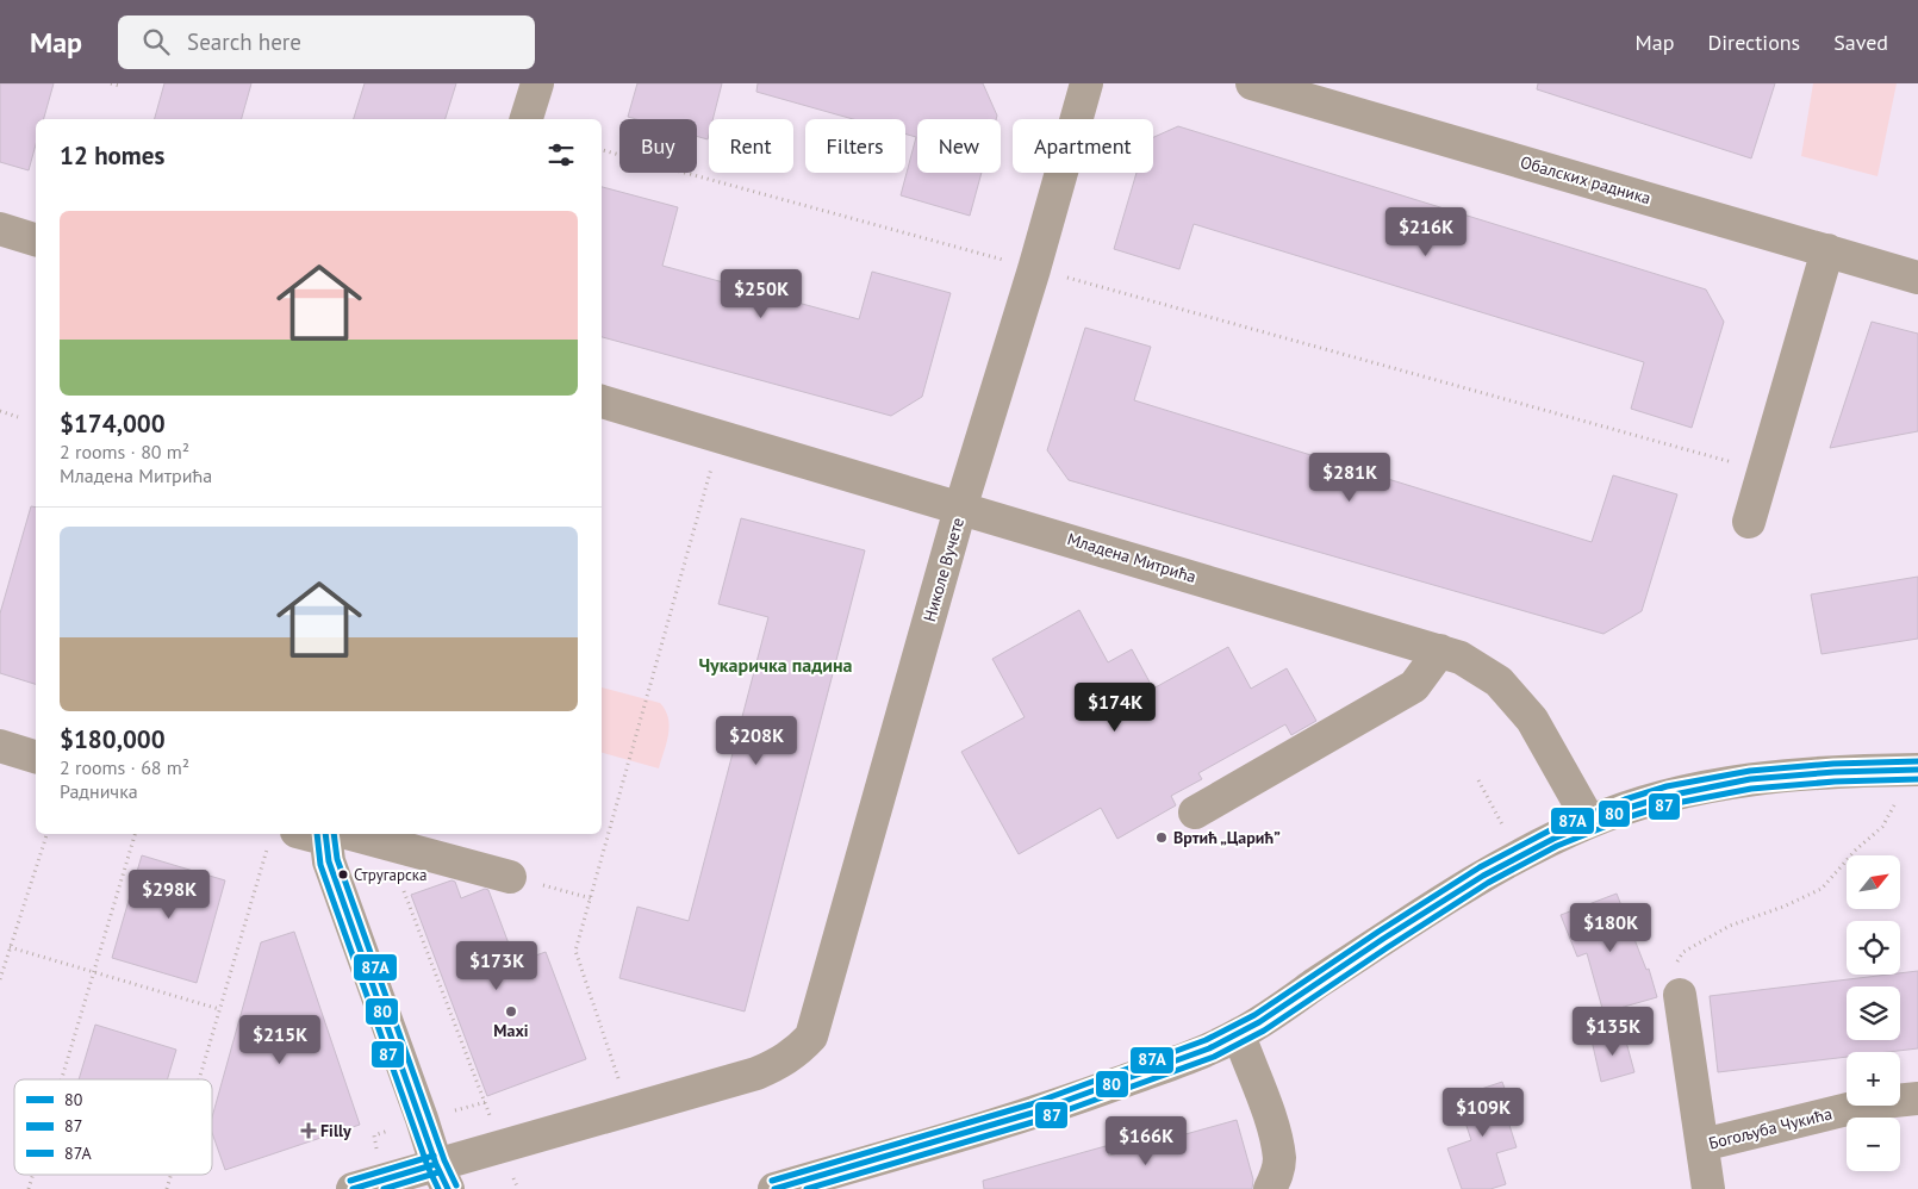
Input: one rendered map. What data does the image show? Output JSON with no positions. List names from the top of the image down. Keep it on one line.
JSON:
{"streets":{"street":["Обалских радника","Младена Митрића","Николе Вучете","Богољуба Чукића"]},"crossings":[["Младена Митрића","Николе Вучете"]],"districts":["Чукаричка падина"],"places":{"other":["Вртић „Царић”","Стругарска","Maxi"],"health":["Filly"]},"lines":["transit line 87A","transit line 80","transit line 87"],"legend":["80","87","87A"],"north":"top right","page":{"header":"Map","search":"Search here","nav":["Map","Directions","Saved"],"chip":["Buy","Rent","Filters","New","Apartment"],"heading":"12 homes","list":[{"name":"$174,000","note":"2 rooms · 80 m² · Младена Митрића"},{"name":"$180,000","note":"2 rooms · 68 m² · Радничка"}],"price":["$216K","$250K","$281K","$174K","$208K","$298K","$180K","$173K","$135K","$215K","$109K","$166K"],"map_buttons":["+","−"]}}
